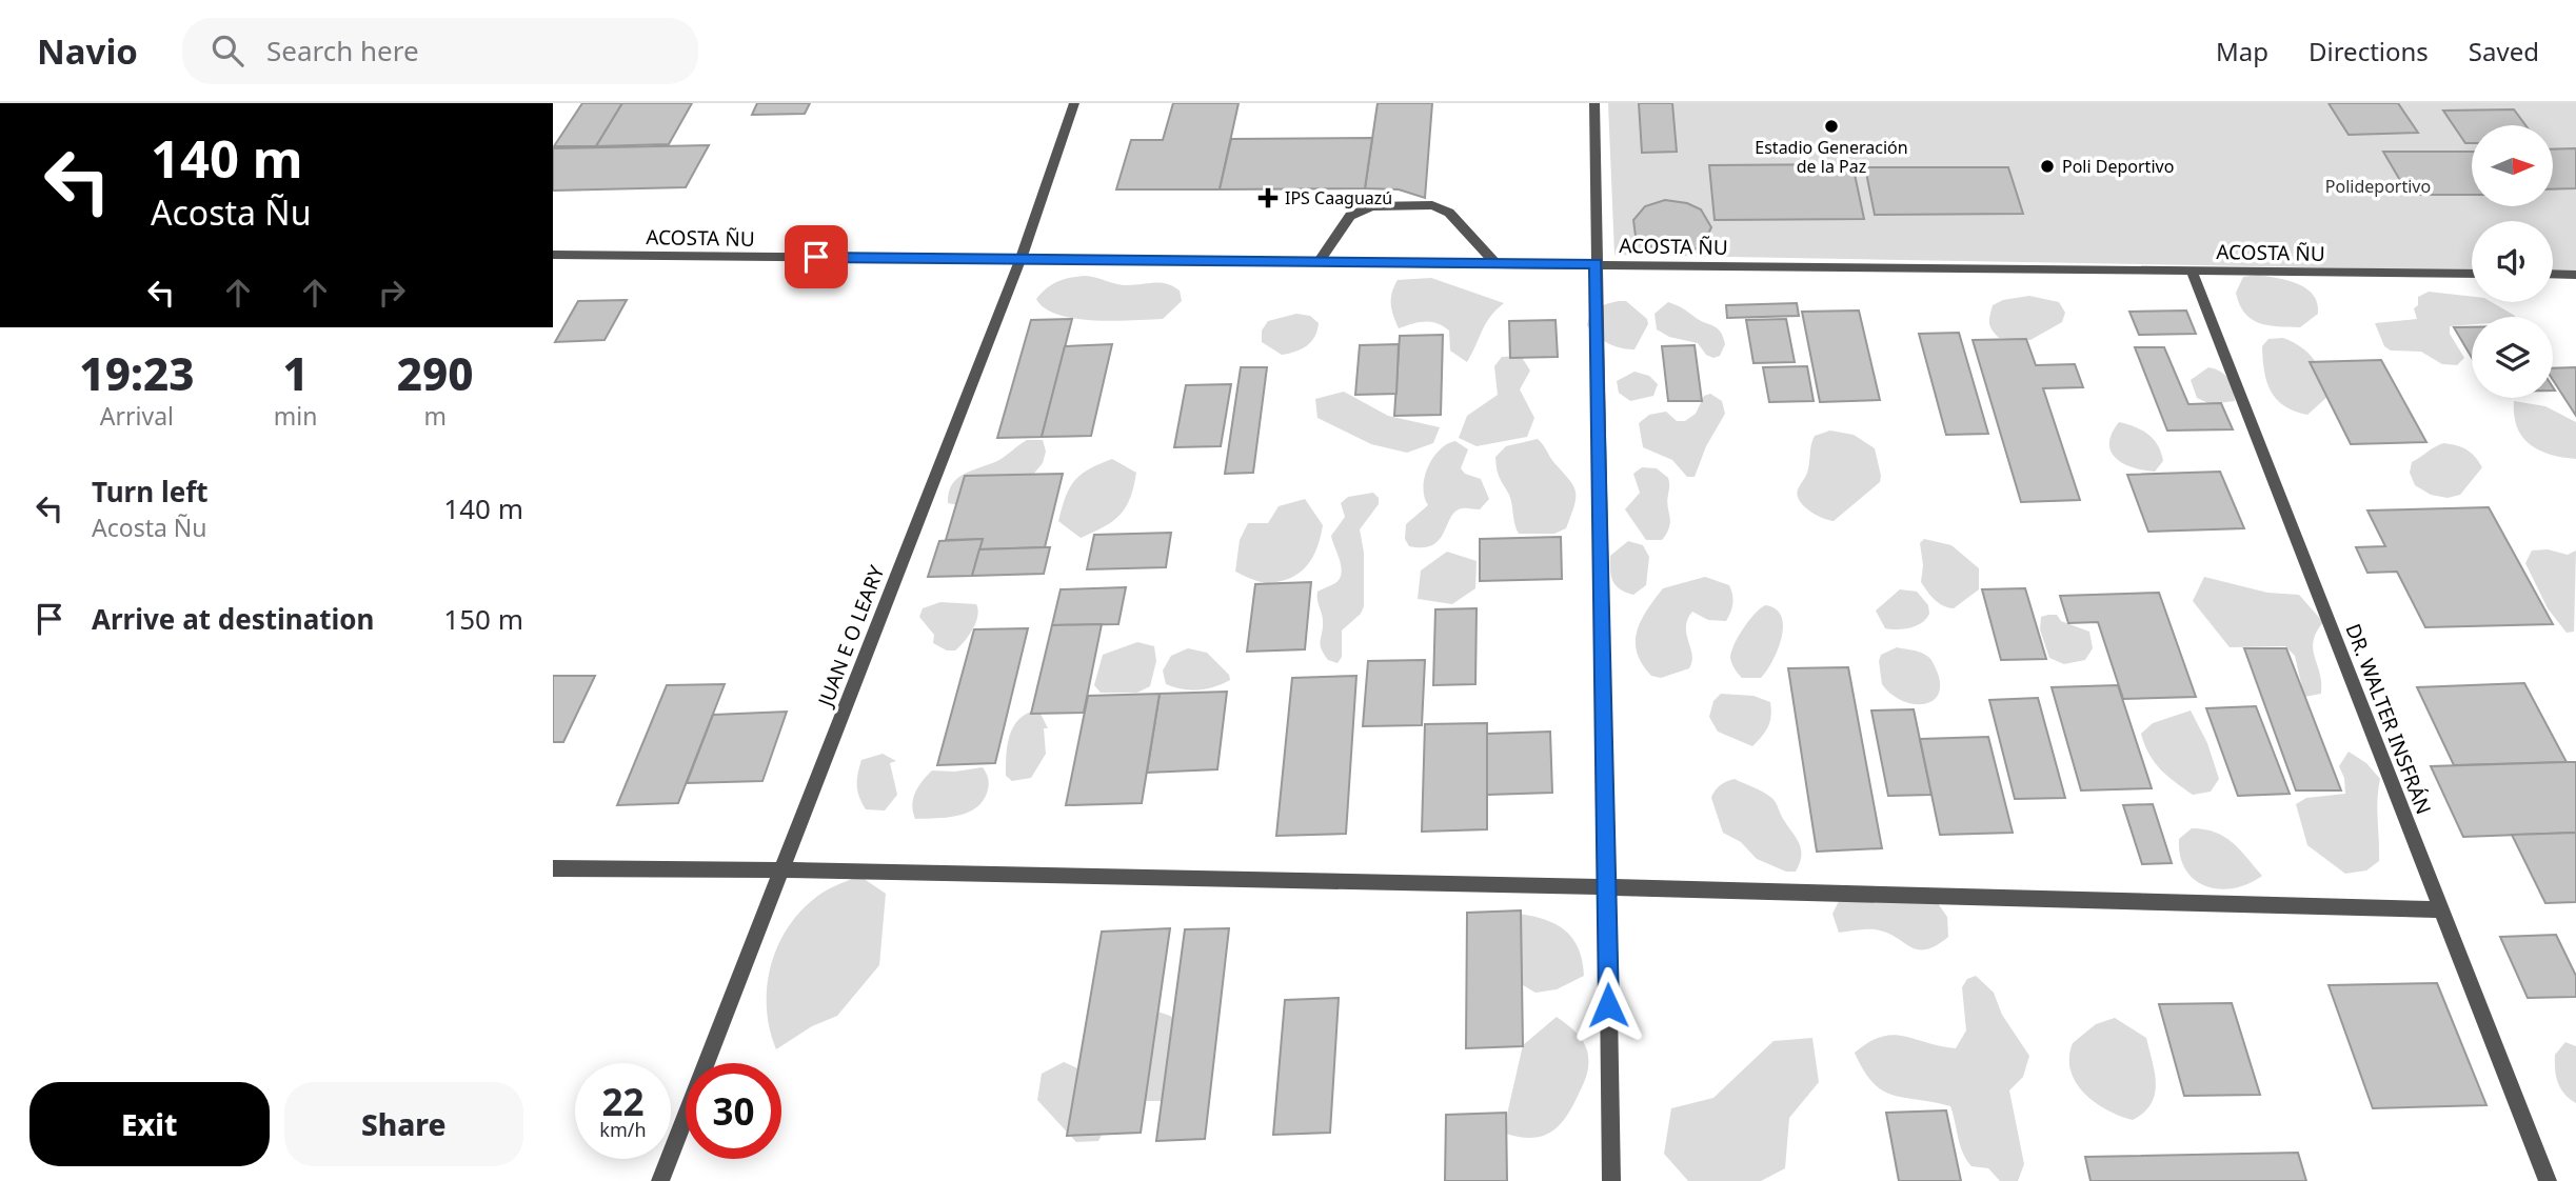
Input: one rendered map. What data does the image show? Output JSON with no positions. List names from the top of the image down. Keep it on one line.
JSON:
{"streets":{"street":["ACOSTA ÑU","JUAN E O LEARY","DR. WALTER INSFRÁN"]},"crossings":[["ACOSTA ÑU","JUAN E O LEARY"],["ACOSTA ÑU","DR. WALTER INSFRÁN"]],"parks":["Polideportivo"],"places":{"other":["Estadio Generación de la Paz","Poli Deportivo"],"health":["IPS Caaguazú"]},"north":"right","page":{"header":"Navio","search":"Search here","nav":["Map","Directions","Saved"],"turn":["140 m","Acosta Ñu"],"eta":["19:23","Arrival","1","min","290","m"],"list":[{"name":"Turn left","note":"Acosta Ñu","value":"140 m"},{"name":"Arrive at destination","value":"150 m"}],"speed":"22 km/h","limit":"30","buttons":["Exit","Share"]}}
